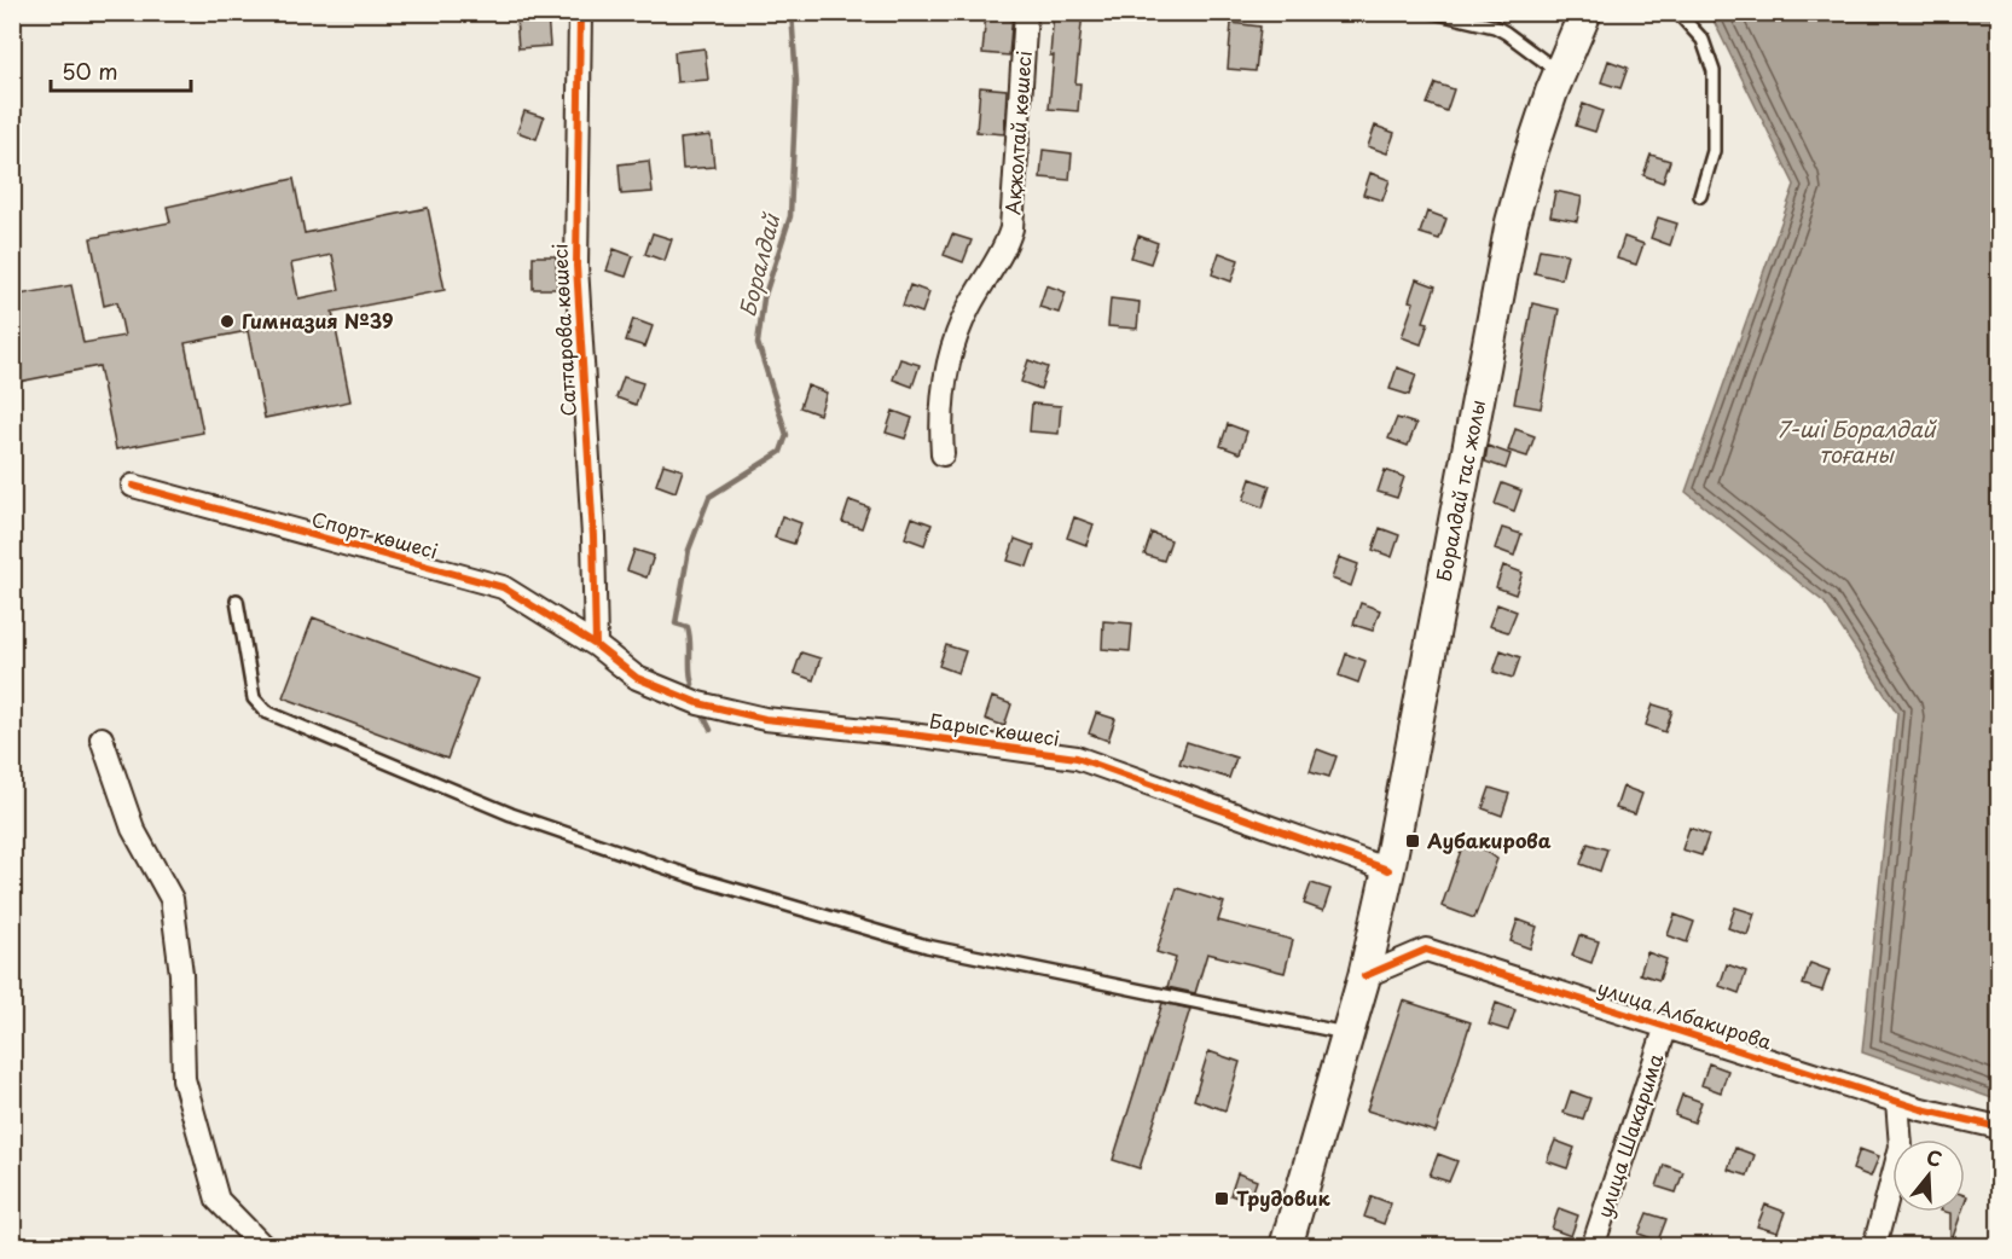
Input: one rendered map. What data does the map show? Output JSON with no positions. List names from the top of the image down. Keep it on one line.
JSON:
{"streets":{"main road":["Боралдай тас жолы"],"street":["Ақжолтай көшесі","Саттарова көшесі","Спорт көшесі","Барыс көшесі","улица Албакирова","улица Шакарима"]},"crossings":[["Саттарова көшесі","Спорт көшесі"],["Саттарова көшесі","Барыс көшесі"],["Боралдай тас жолы","Барыс көшесі"],["Боралдай тас жолы","улица Албакирова"],["Спорт көшесі","Барыс көшесі"],["улица Албакирова","улица Шакарима"]],"water":["Боралдай","7-ші Боралдай тоғаны"],"places":{"other":["Гимназия №39"],"transit":["Аубакирова","Трудовик"]},"scale_bar":"50 m","north":"top"}
